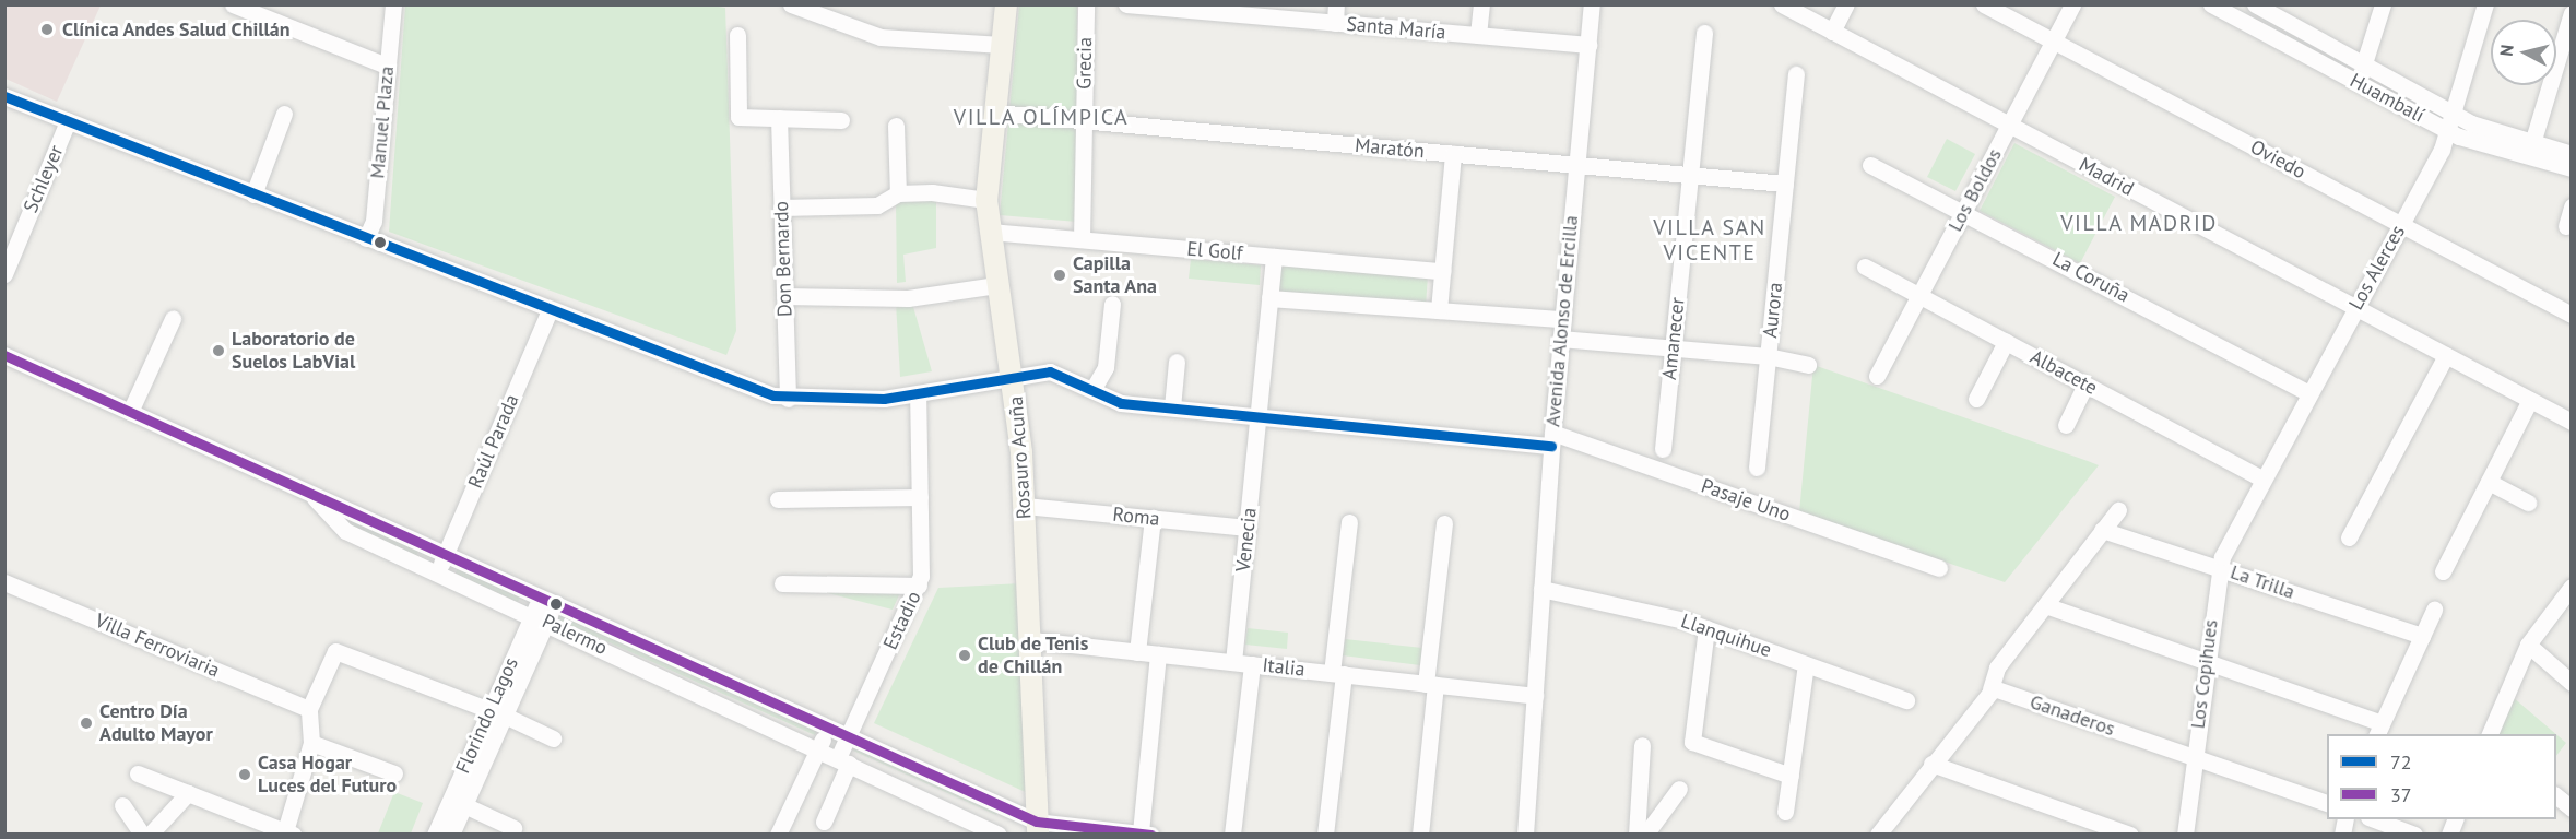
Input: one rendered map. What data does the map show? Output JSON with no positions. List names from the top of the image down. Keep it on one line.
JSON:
{"streets":{"main road":["Rosauro Acuña"],"street":["Santa María","Grecia","Huambalí","Manuel Plaza","Maratón","Oviedo","Madrid","Schleyer","Los Boldos","El Golf","Don Bernardo","Los Alerces","La Coruña","Aurora","Avenida Alonso de Ercilla","Amanecer","Albacete","Raúl Parada","Pasaje Uno","Roma","Venecia","La Trilla","Estadio","Palermo","Llanquihue","Villa Ferroviaria","Italia","Los Copihues","Florindo Lagos","Ganaderos"]},"crossings":[["Santa María","Avenida Alonso de Ercilla"],["Grecia","Maratón"],["Grecia","El Golf"],["Huambalí","Los Alerces"],["Maratón","Aurora"],["Maratón","Avenida Alonso de Ercilla"],["Maratón","Amanecer"],["Maratón","Rosauro Acuña"],["Oviedo","Los Boldos"],["Oviedo","Los Alerces"],["Madrid","Los Boldos"],["Madrid","Los Alerces"],["Los Boldos","La Coruña"],["Los Boldos","Albacete"],["El Golf","Rosauro Acuña"],["El Golf","Venecia"],["Don Bernardo","Pasaje Uno"],["Los Alerces","La Coruña"],["Los Alerces","Albacete"],["Los Alerces","Los Copihues"],["Avenida Alonso de Ercilla","Pasaje Uno"],["Avenida Alonso de Ercilla","Llanquihue"],["Avenida Alonso de Ercilla","Italia"],["Raúl Parada","Palermo"],["Rosauro Acuña","Pasaje Uno"],["Rosauro Acuña","Roma"],["Rosauro Acuña","Palermo"],["Rosauro Acuña","Italia"],["Pasaje Uno","Venecia"],["Pasaje Uno","Estadio"],["Roma","Venecia"],["Venecia","Italia"],["La Trilla","Los Copihues"],["Estadio","Palermo"],["Palermo","Florindo Lagos"],["Los Copihues","Ganaderos"]],"districts":["VILLA OLÍMPICA","VILLA MADRID","VILLA SAN VICENTE"],"places":["Clínica Andes Salud Chillán","Capilla Santa Ana","Laboratorio de Suelos LabVial","Club de Tenis de Chillán","Centro Día Adulto Mayor","Casa Hogar Luces del Futuro"],"lines":["transit line 72","transit line 37"],"legend":["72","37"],"north":"left"}
